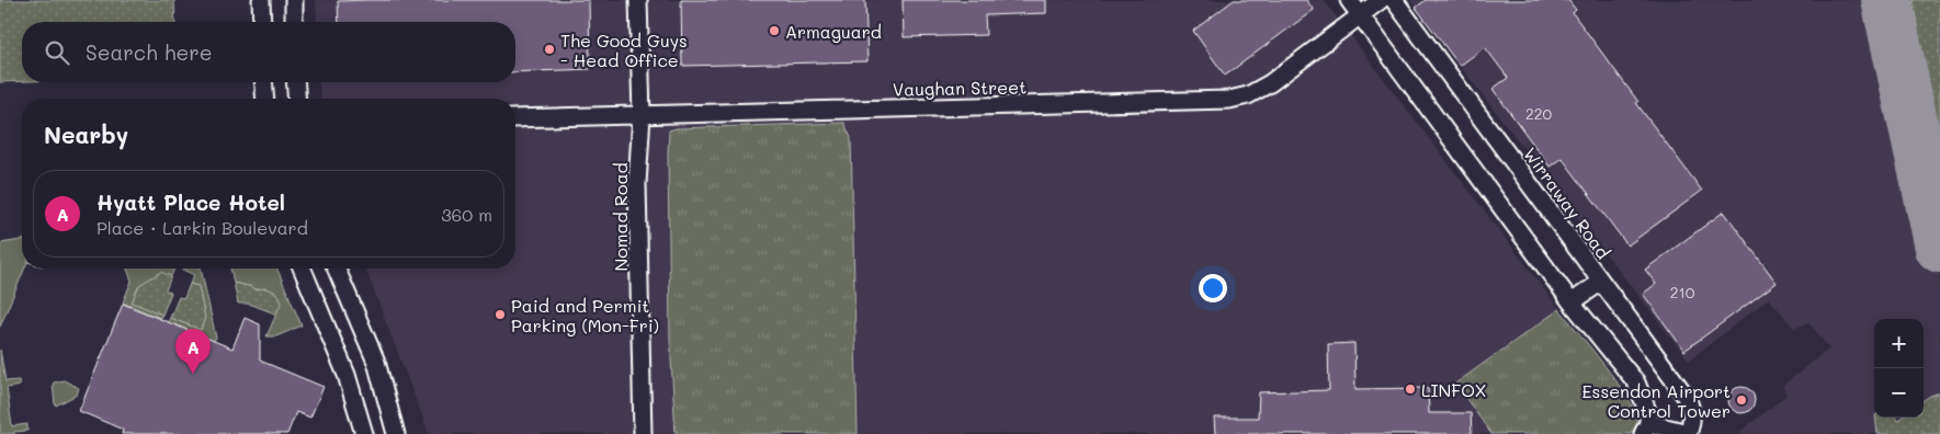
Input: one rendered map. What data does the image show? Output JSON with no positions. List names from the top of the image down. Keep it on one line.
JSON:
{"streets":{"street":["Vaughan Street","Wirraway Road","Nomad Road"]},"crossings":[["Vaughan Street","Nomad Road"]],"places":["Armaguard","The Good Guys - Head Office","Paid and Permit Parking (Mon-Fri)","LINFOX","Essendon Airport Control Tower"],"house_numbers":["220","210"],"page":{"search":"Search here","heading":"Nearby","list":[{"mark":"A","name":"Hyatt Place Hotel","note":"Place · Larkin Boulevard","value":"360 m"}],"map_buttons":["+","−"],"pins":"A"}}
